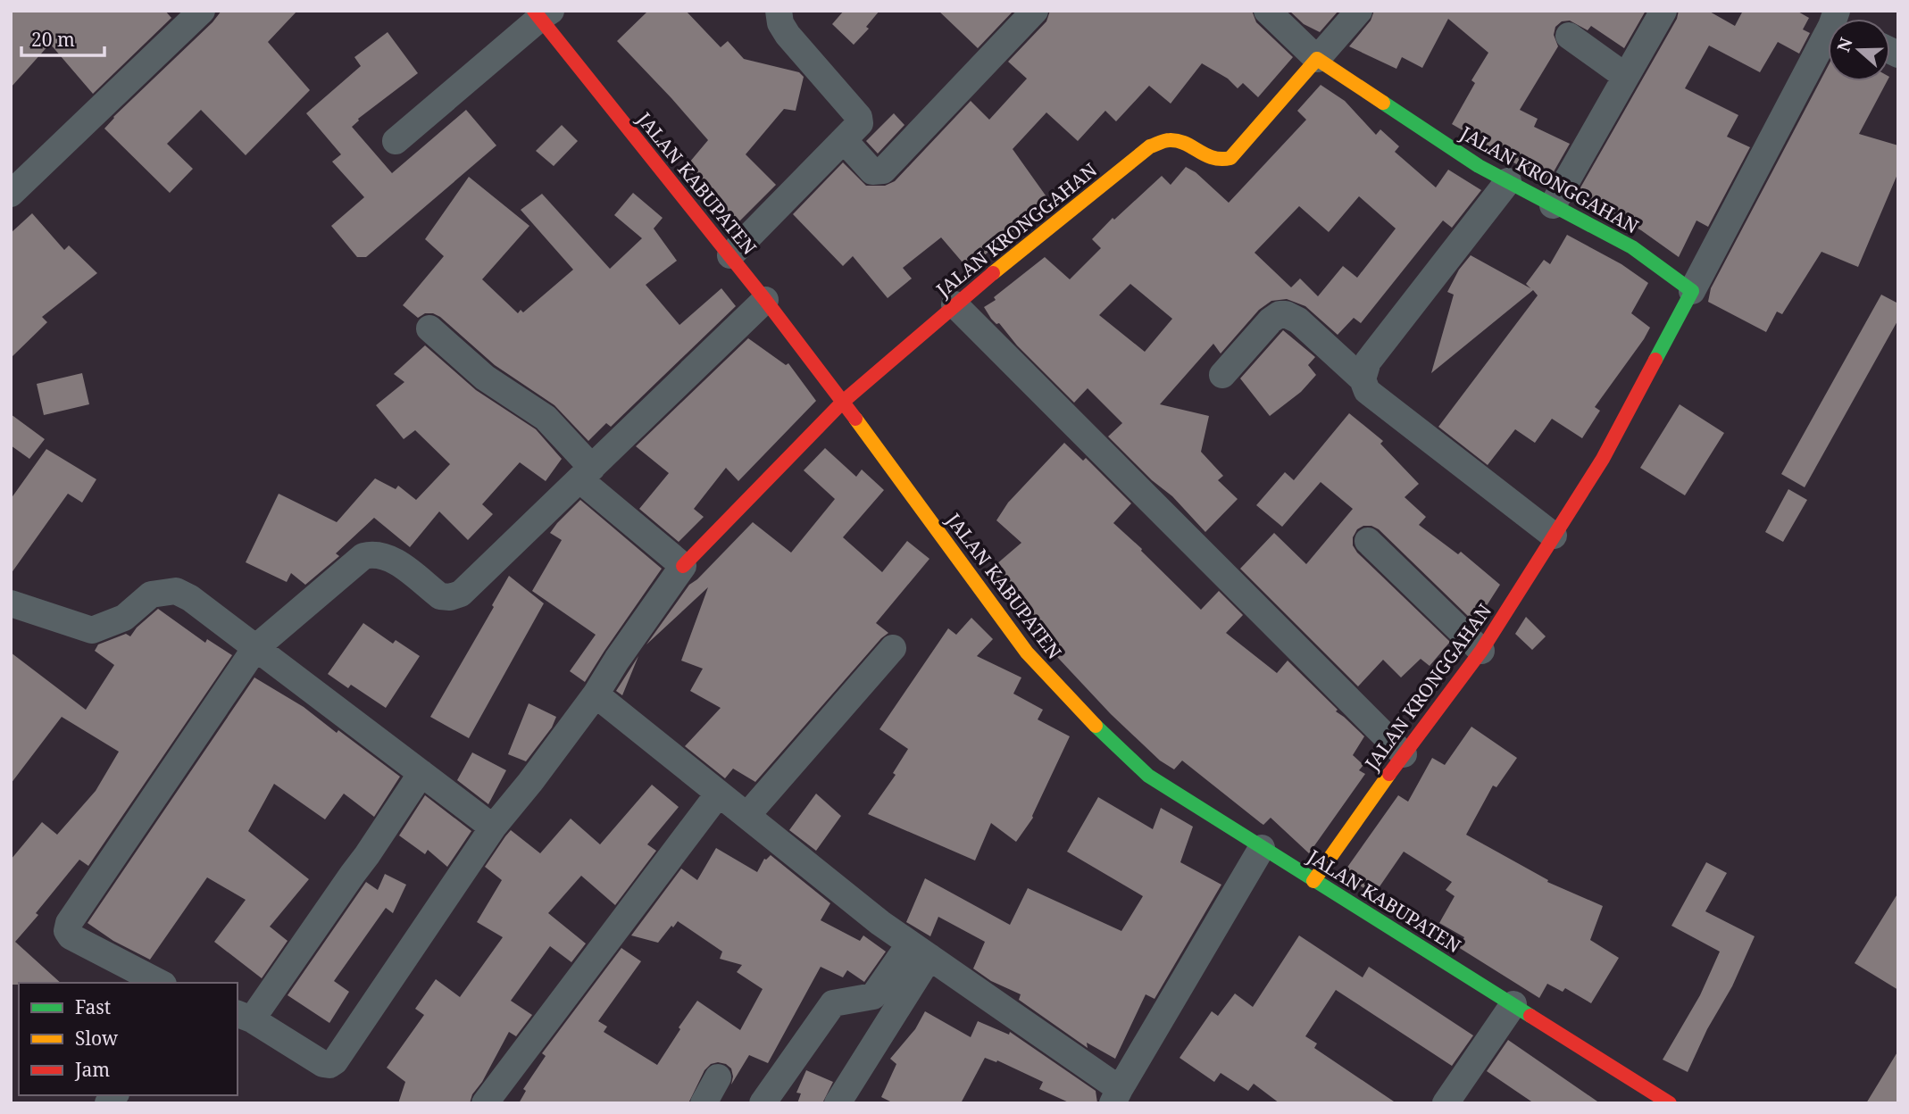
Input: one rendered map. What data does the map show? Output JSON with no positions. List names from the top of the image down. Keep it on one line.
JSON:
{"streets":{"street":["JALAN KRONGGAHAN","JALAN KABUPATEN"]},"crossings":[["JALAN KRONGGAHAN","JALAN KABUPATEN"]],"legend":["Fast","Slow","Jam"],"scale_bar":"20 m","north":"left"}
